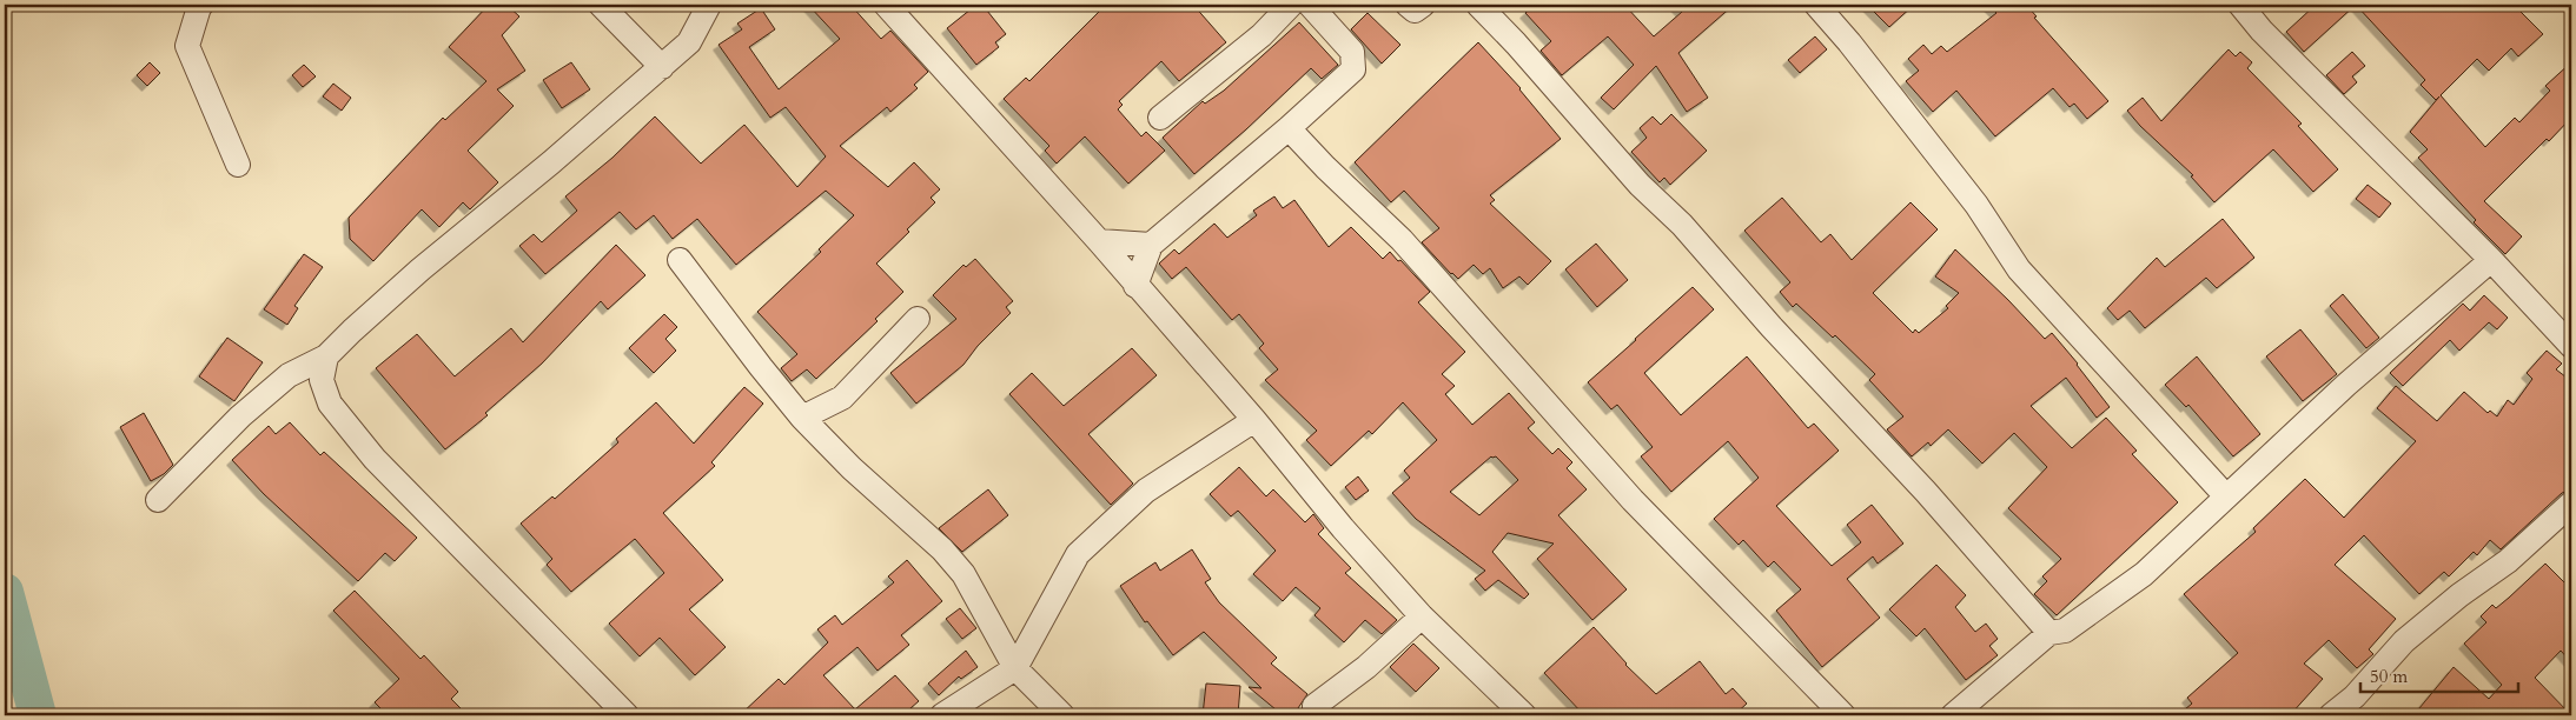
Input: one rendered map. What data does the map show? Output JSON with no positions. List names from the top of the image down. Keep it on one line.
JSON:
{"scale_bar":"50 m"}
